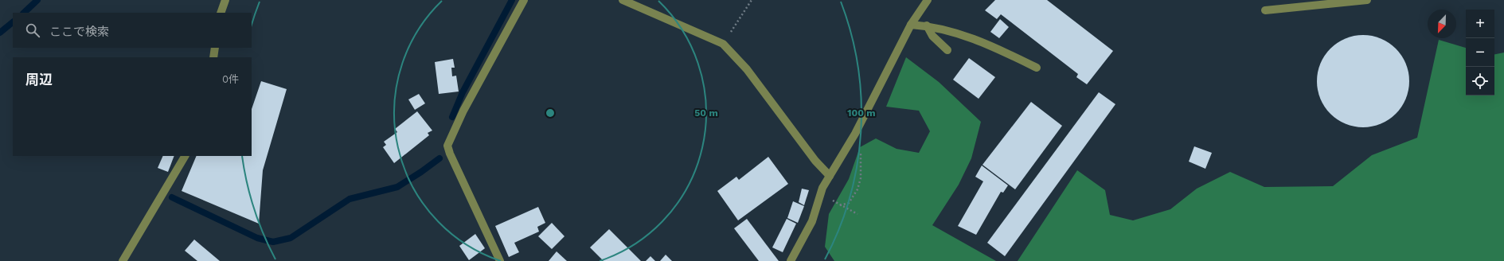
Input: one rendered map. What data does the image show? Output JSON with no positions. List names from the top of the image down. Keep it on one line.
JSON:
{"north":"bottom left","page":{"map_buttons":["+","−"],"search":"ここで検索","heading":["周辺","0件"]},"rings":["50 m","100 m"]}
